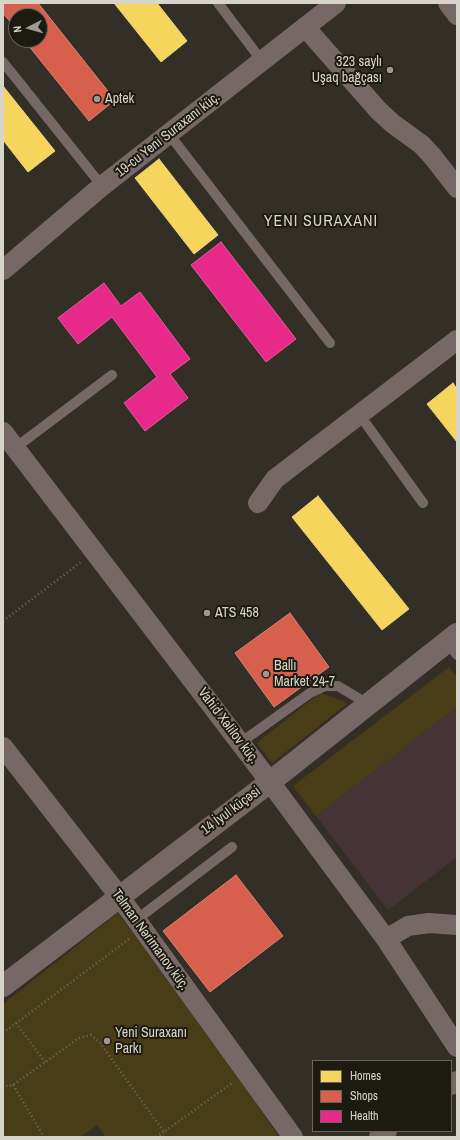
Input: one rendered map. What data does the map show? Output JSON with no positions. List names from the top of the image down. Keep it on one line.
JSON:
{"streets":{"street":["19-cu Yeni Suraxanı küç.","Vahid Xəlilov küç.","14 İyul küçəsi","Telman Nərimanov küç."]},"crossings":[["Vahid Xəlilov küç.","14 İyul küçəsi"],["14 İyul küçəsi","Telman Nərimanov küç."]],"districts":["YENI SURAXANI"],"places":["323 saylı Uşaq bağçası","Aptek","ATS 458","Ballı Market 24-7","Yeni Suraxanı Parkı"],"legend":["Homes","Shops","Health"],"north":"left"}
